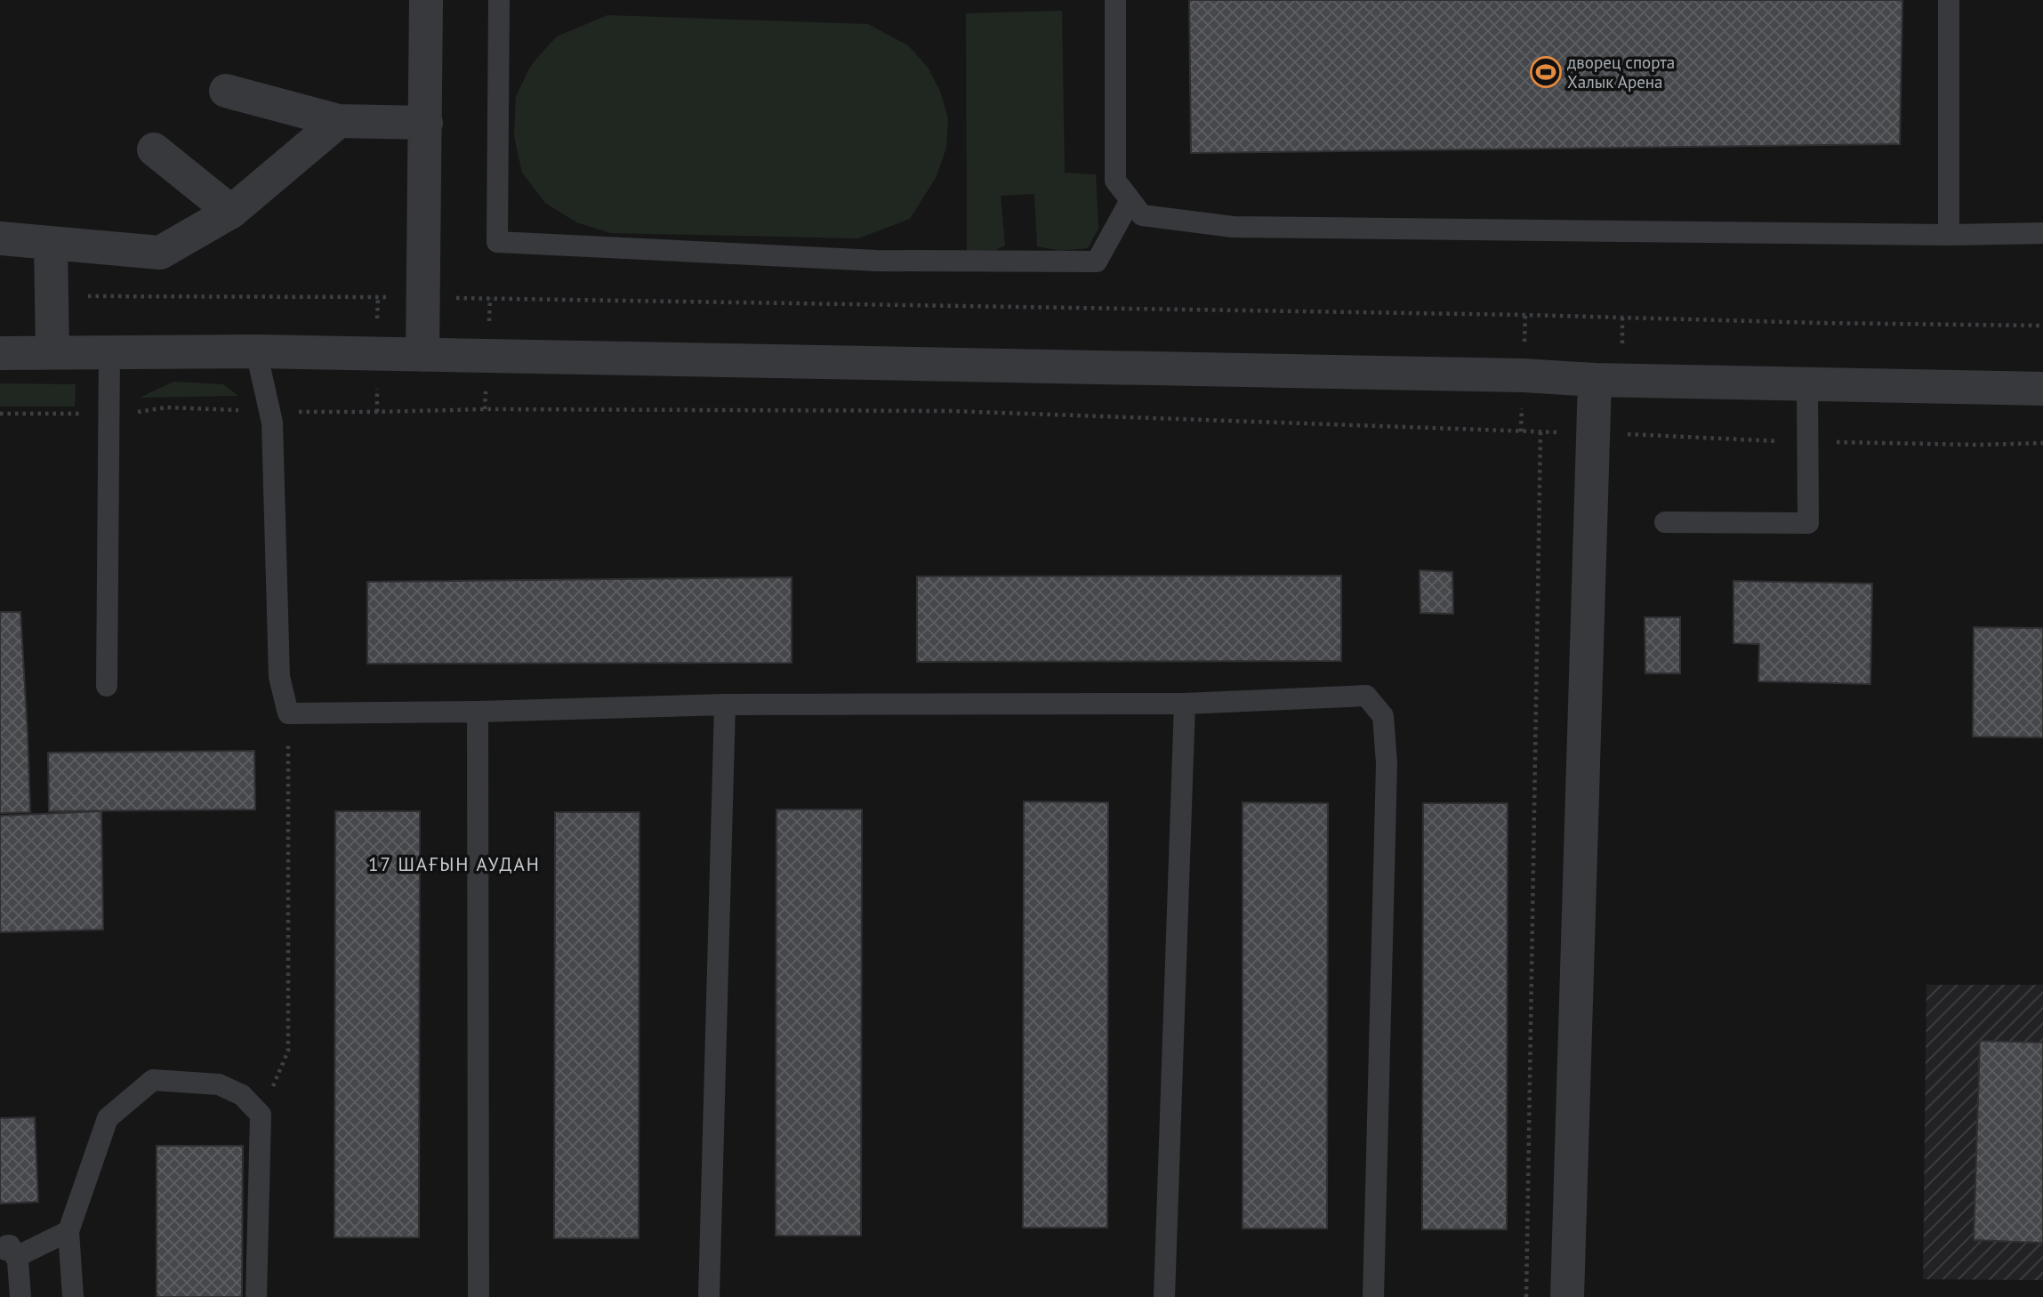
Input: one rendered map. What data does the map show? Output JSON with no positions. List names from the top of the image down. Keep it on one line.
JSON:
{"districts":["17 ШАҒЫН АУДАН"],"places":{"sports":["дворец спорта Халык Арена"]}}
